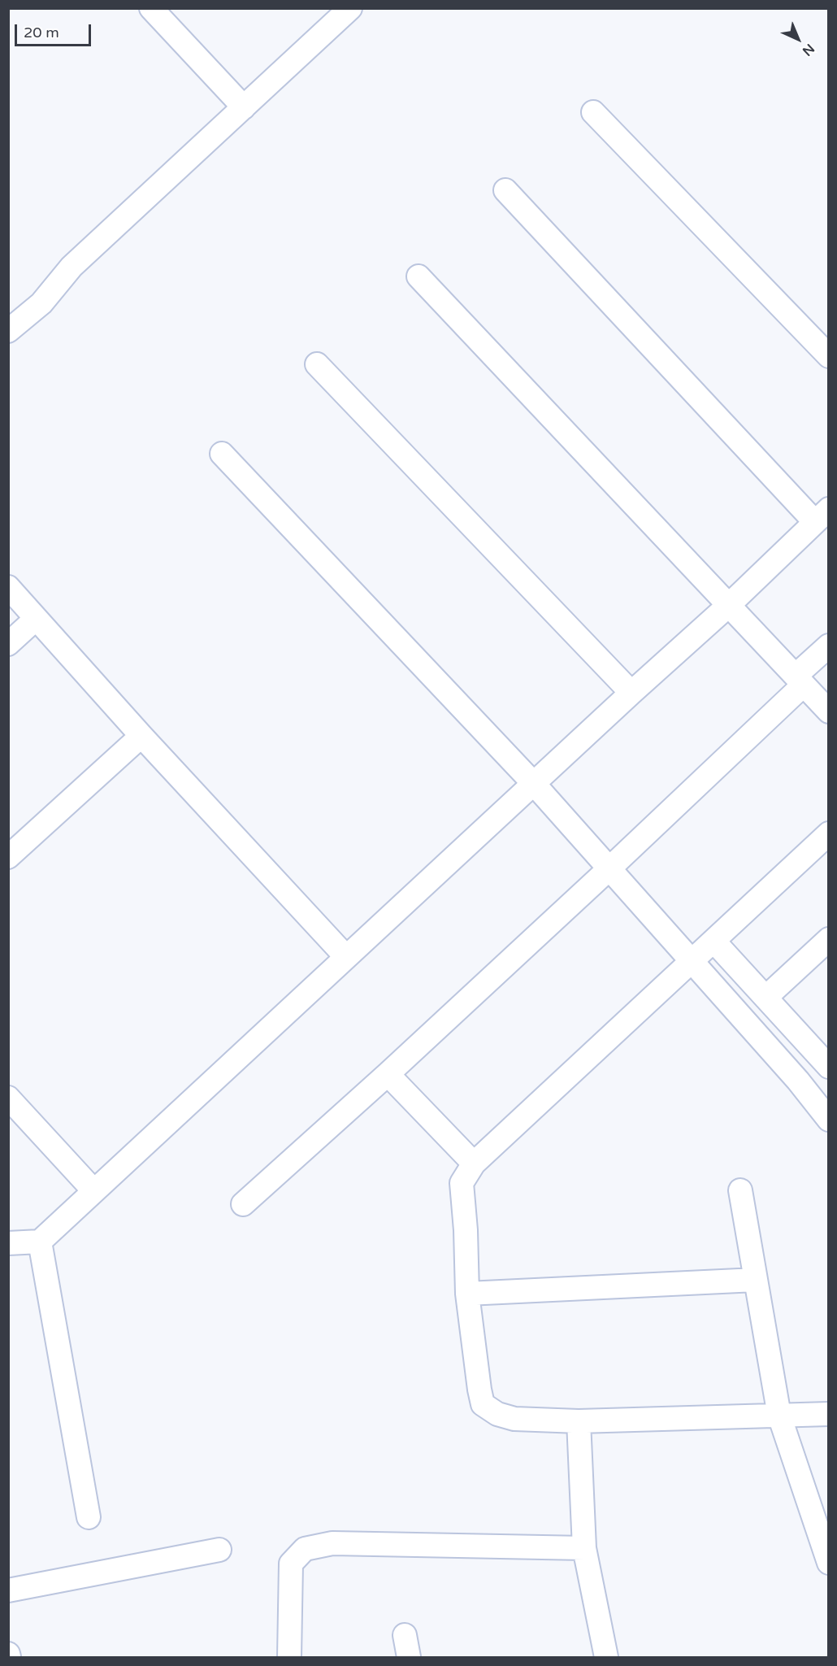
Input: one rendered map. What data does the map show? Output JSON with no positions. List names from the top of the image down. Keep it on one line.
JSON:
{"scale_bar":"20 m","north":"bottom right"}
